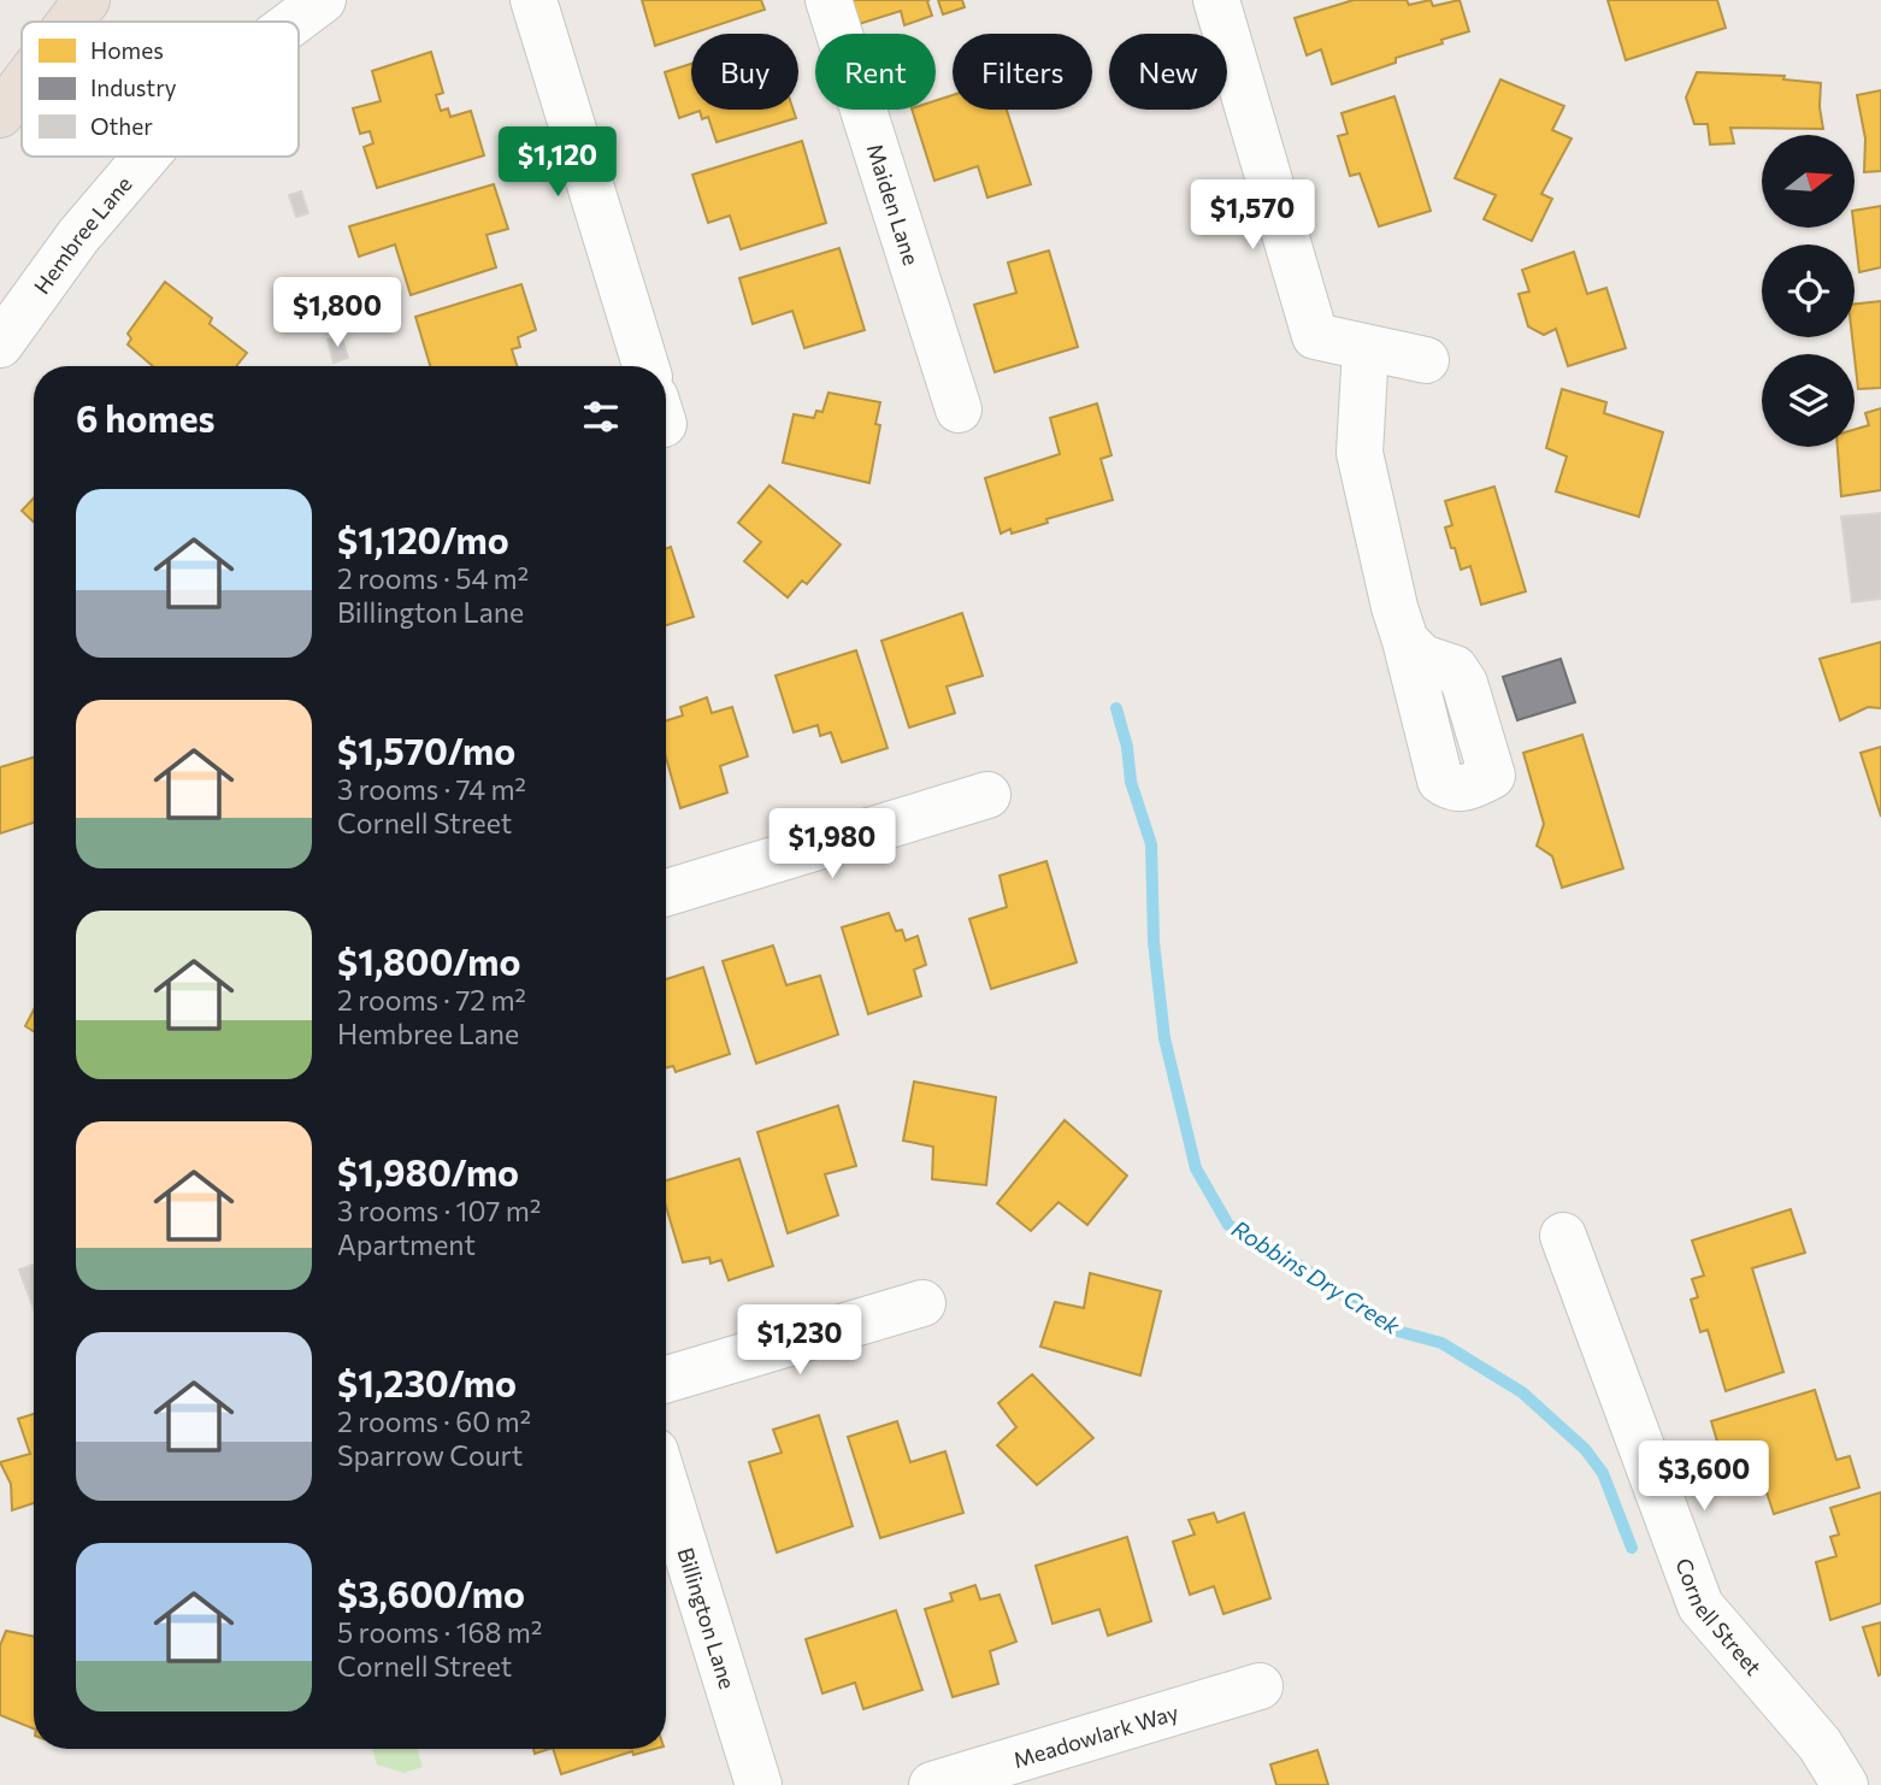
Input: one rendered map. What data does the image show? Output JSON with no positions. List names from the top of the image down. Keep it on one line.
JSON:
{"streets":{"street":["Maiden Lane","Hembree Lane","Cornell Street","Billington Lane","Meadowlark Way"]},"water":["Robbins Dry Creek"],"legend":["Homes","Industry","Other"],"north":"right","page":{"chip":["Buy","Rent","Filters","New"],"price":["$1,120","$1,570","$1,800","$1,980","$1,230","$3,600"],"heading":"6 homes","list":[{"name":"$1,120/mo","note":"2 rooms · 54 m² · Billington Lane"},{"name":"$1,570/mo","note":"3 rooms · 74 m² · Cornell Street"},{"name":"$1,800/mo","note":"2 rooms · 72 m² · Hembree Lane"},{"name":"$1,980/mo","note":"3 rooms · 107 m² · Apartment"},{"name":"$1,230/mo","note":"2 rooms · 60 m² · Sparrow Court"},{"name":"$3,600/mo","note":"5 rooms · 168 m² · Cornell Street"}]}}
